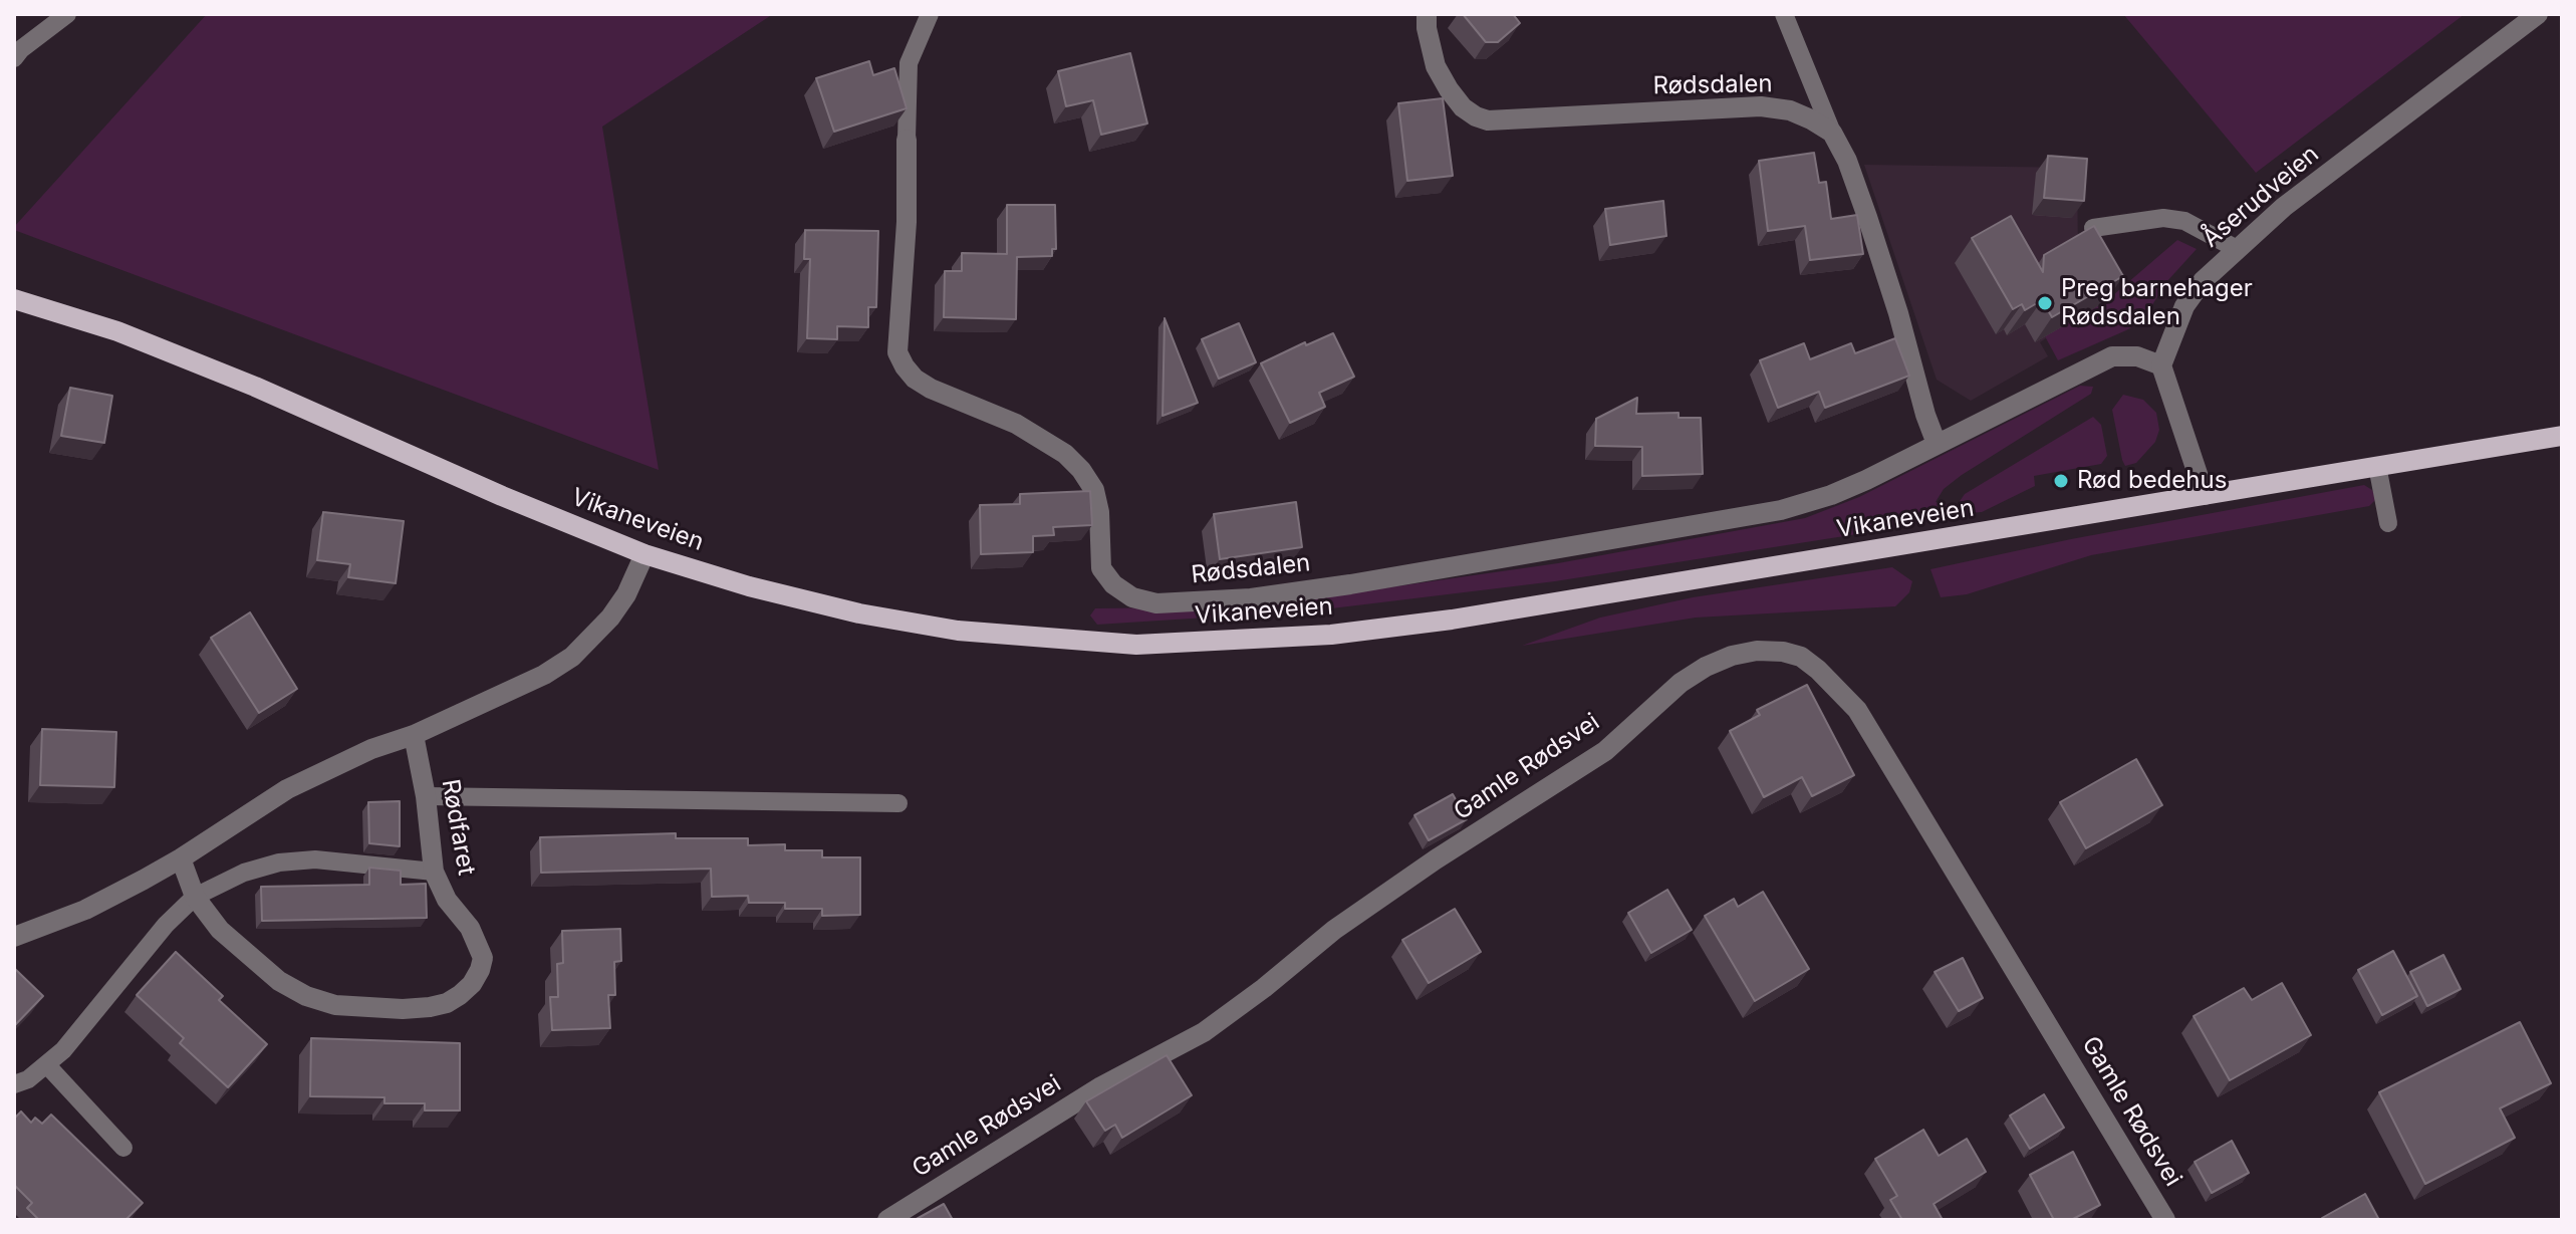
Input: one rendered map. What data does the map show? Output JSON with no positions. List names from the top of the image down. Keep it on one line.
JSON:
{"streets":{"main road":["Vikaneveien"],"street":["Rødsdalen","Åserudveien","Gamle Rødsvei","Rødfaret"]},"crossings":[["Rødsdalen","Åserudveien"]],"places":["Preg barnehager Rødsdalen","Rød bedehus"]}
